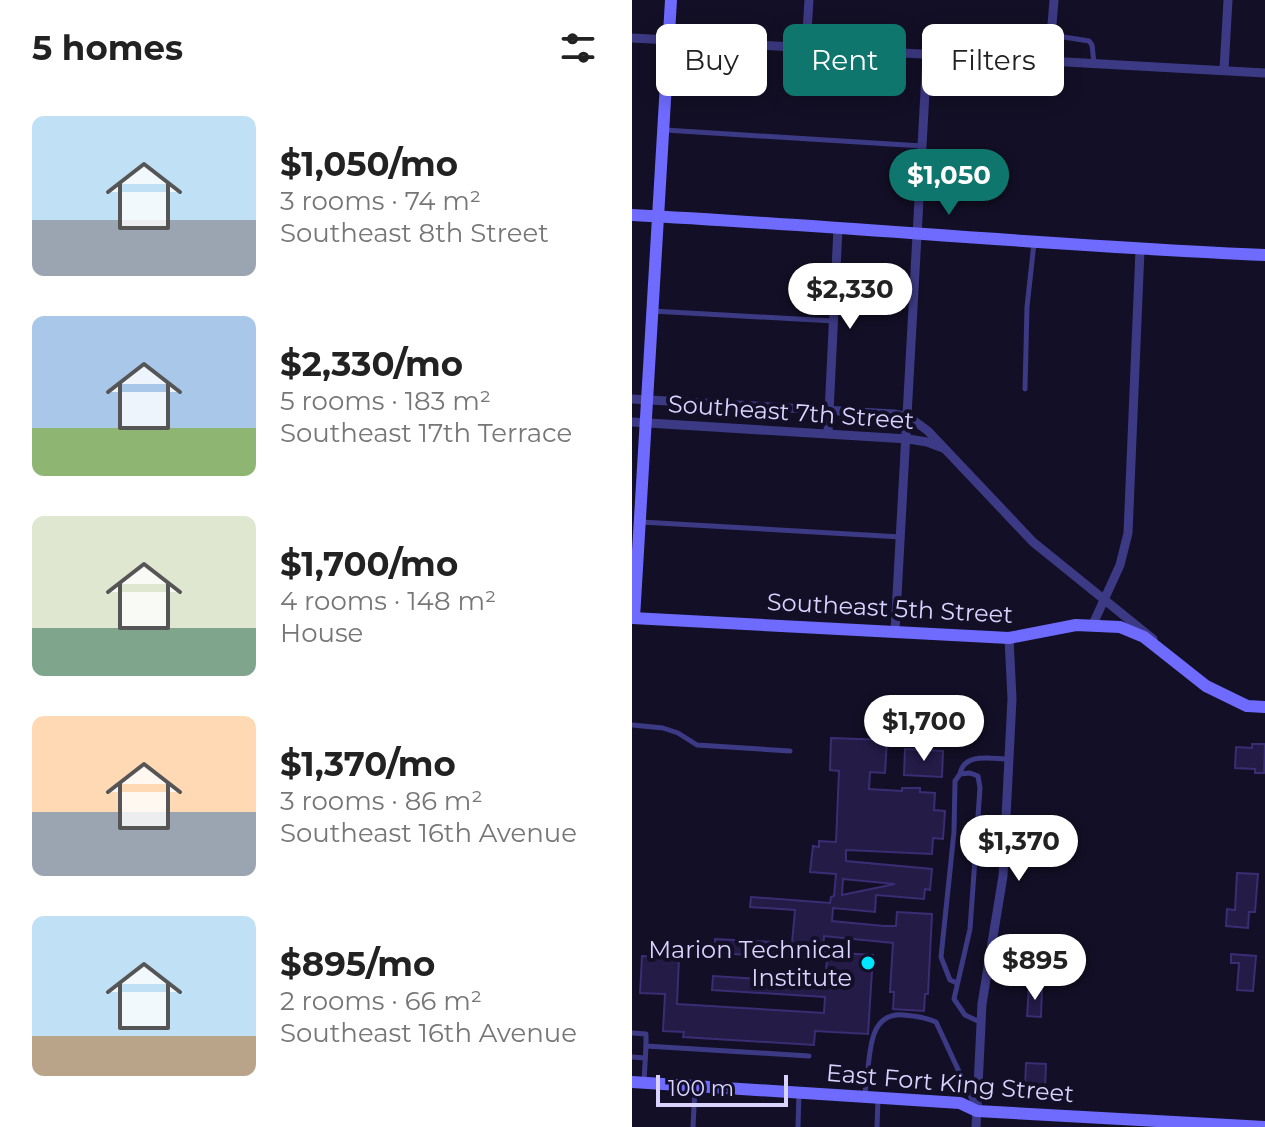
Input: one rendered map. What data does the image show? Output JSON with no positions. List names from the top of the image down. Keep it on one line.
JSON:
{"streets":{"street":["Southeast 7th Street","Southeast 5th Street","East Fort King Street"]},"crossings":[["Southeast 7th Street","Southeast 5th Street"]],"places":["Marion Technical Institute"],"scale_bar":"100 m","page":{"heading":"5 homes","chip":["Buy","Rent","Filters"],"list":[{"name":"$1,050/mo","note":"3 rooms · 74 m² · Southeast 8th Street"},{"name":"$2,330/mo","note":"5 rooms · 183 m² · Southeast 17th Terrace"},{"name":"$1,700/mo","note":"4 rooms · 148 m² · House"},{"name":"$1,370/mo","note":"3 rooms · 86 m² · Southeast 16th Avenue"},{"name":"$895/mo","note":"2 rooms · 66 m² · Southeast 16th Avenue"}],"price":["$1,050","$2,330","$1,700","$1,370","$895"],"scale":"100 m"}}
